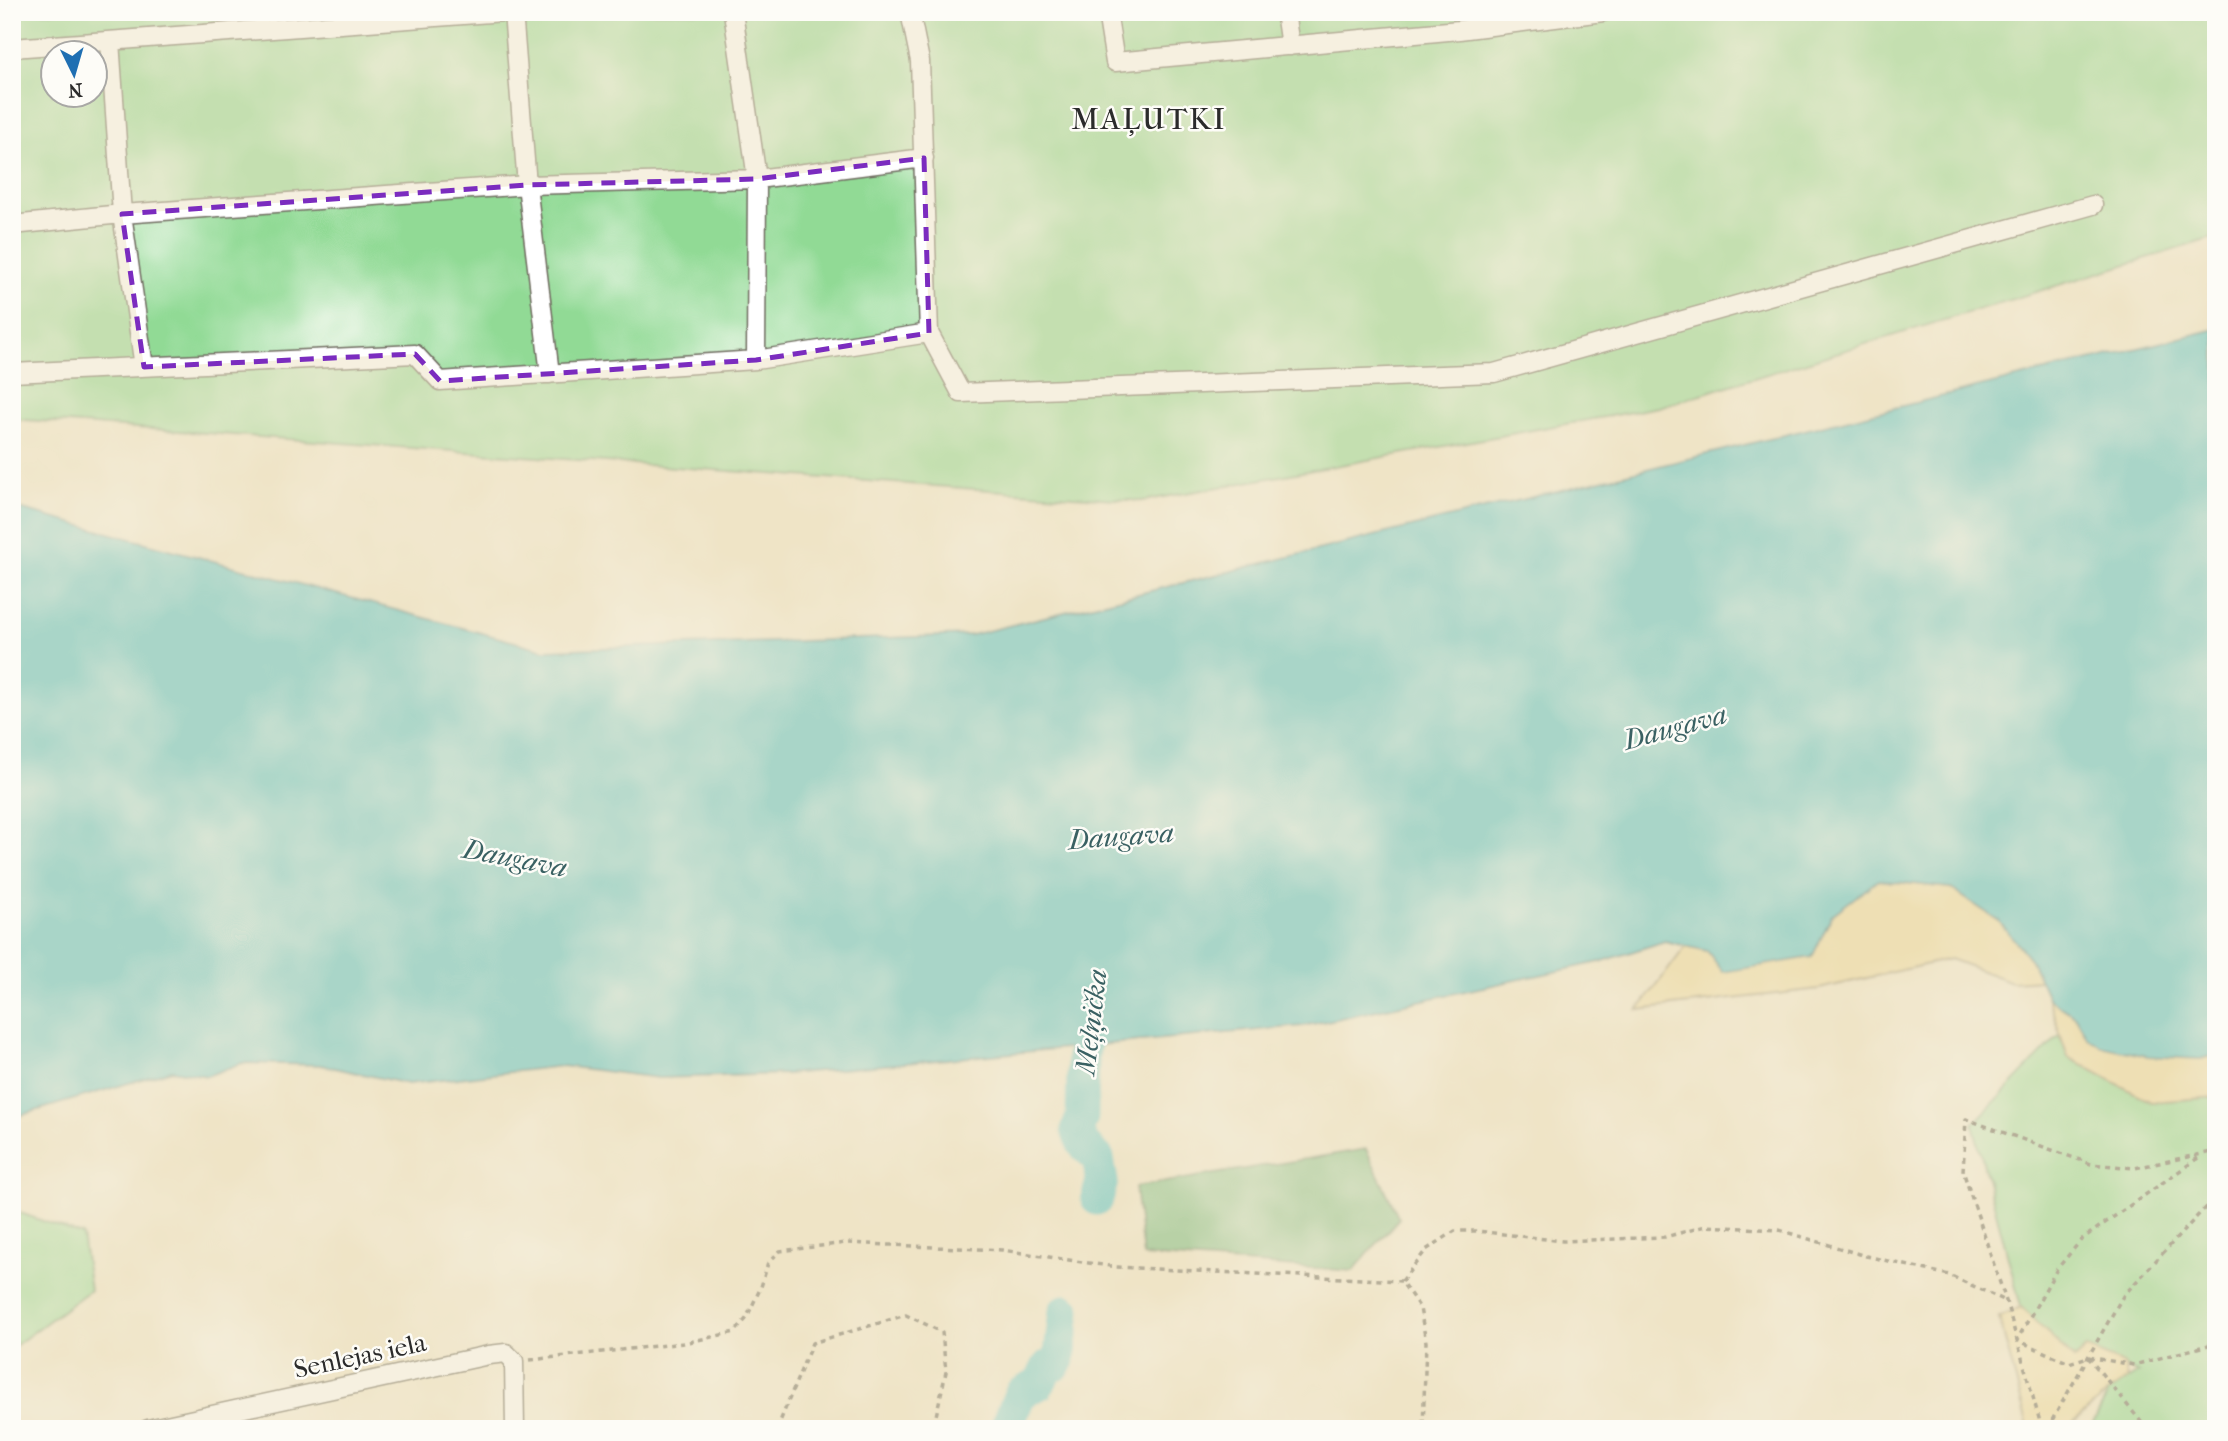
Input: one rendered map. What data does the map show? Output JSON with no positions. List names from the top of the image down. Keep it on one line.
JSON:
{"streets":{"street":["Senlejas iela"]},"districts":["MAĻUTKI"],"water":["Daugava","Meļņička"],"north":"bottom"}
